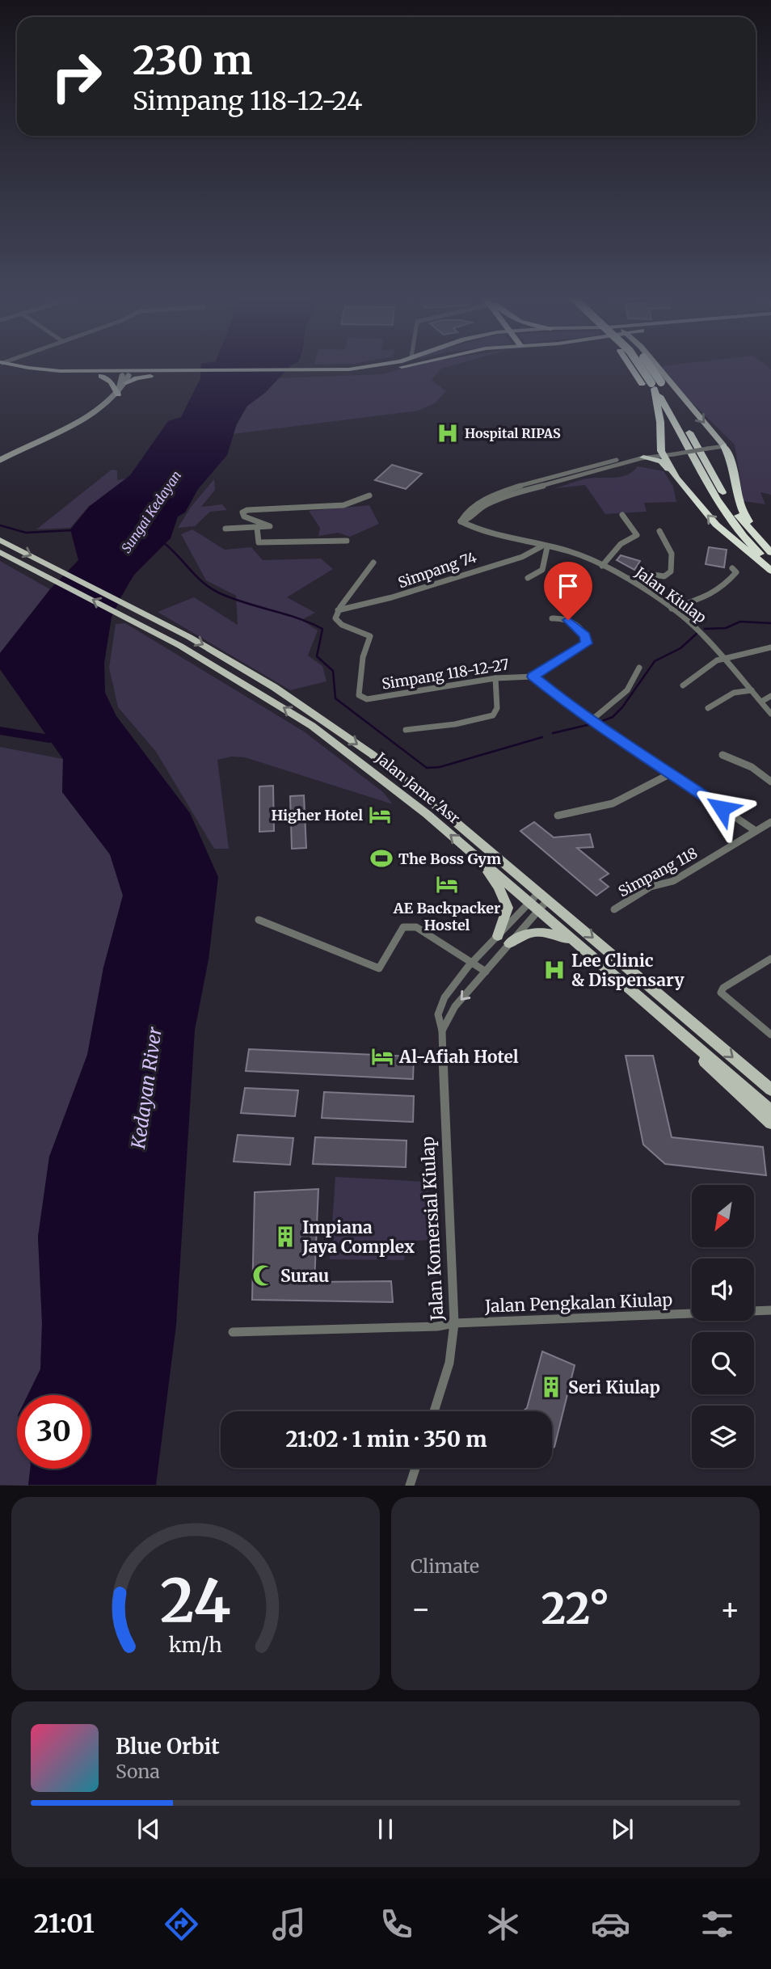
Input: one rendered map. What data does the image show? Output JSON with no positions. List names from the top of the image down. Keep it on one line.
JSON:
{"streets":{"main road":["Jalan Jame 'Asr"],"street":["Simpang 74","Jalan Kiulap","Simpang 118-12-27","Simpang 118","Jalan Komersial Kiulap","Jalan Pengkalan Kiulap"]},"crossings":[["Simpang 74","Jalan Kiulap"],["Simpang 74","Simpang 118-12-27"],["Jalan Jame 'Asr","Jalan Komersial Kiulap"],["Jalan Komersial Kiulap","Jalan Pengkalan Kiulap"]],"water":["Sungai Kedayan","Kedayan River"],"places":{"hospital":["Hospital RIPAS","Lee Clinic & Dispensary"],"hotel":["Higher Hotel","AE Backpacker Hostel","Al-Afiah Hotel"],"sports":["The Boss Gym"],"building":["Impiana Jaya Complex","Seri Kiulap"],"mosque":["Surau"]},"north":"bottom left","page":{"turn":["230 m","Simpang 118-12-24"],"limit":"30","trip":"21:02 · 1 min · 350 m","tile":"Climate","heat":["−","22°","+"],"song":["Blue Orbit","Sona"],"tabs":"21:01","gauge":["24","km/h"]}}
